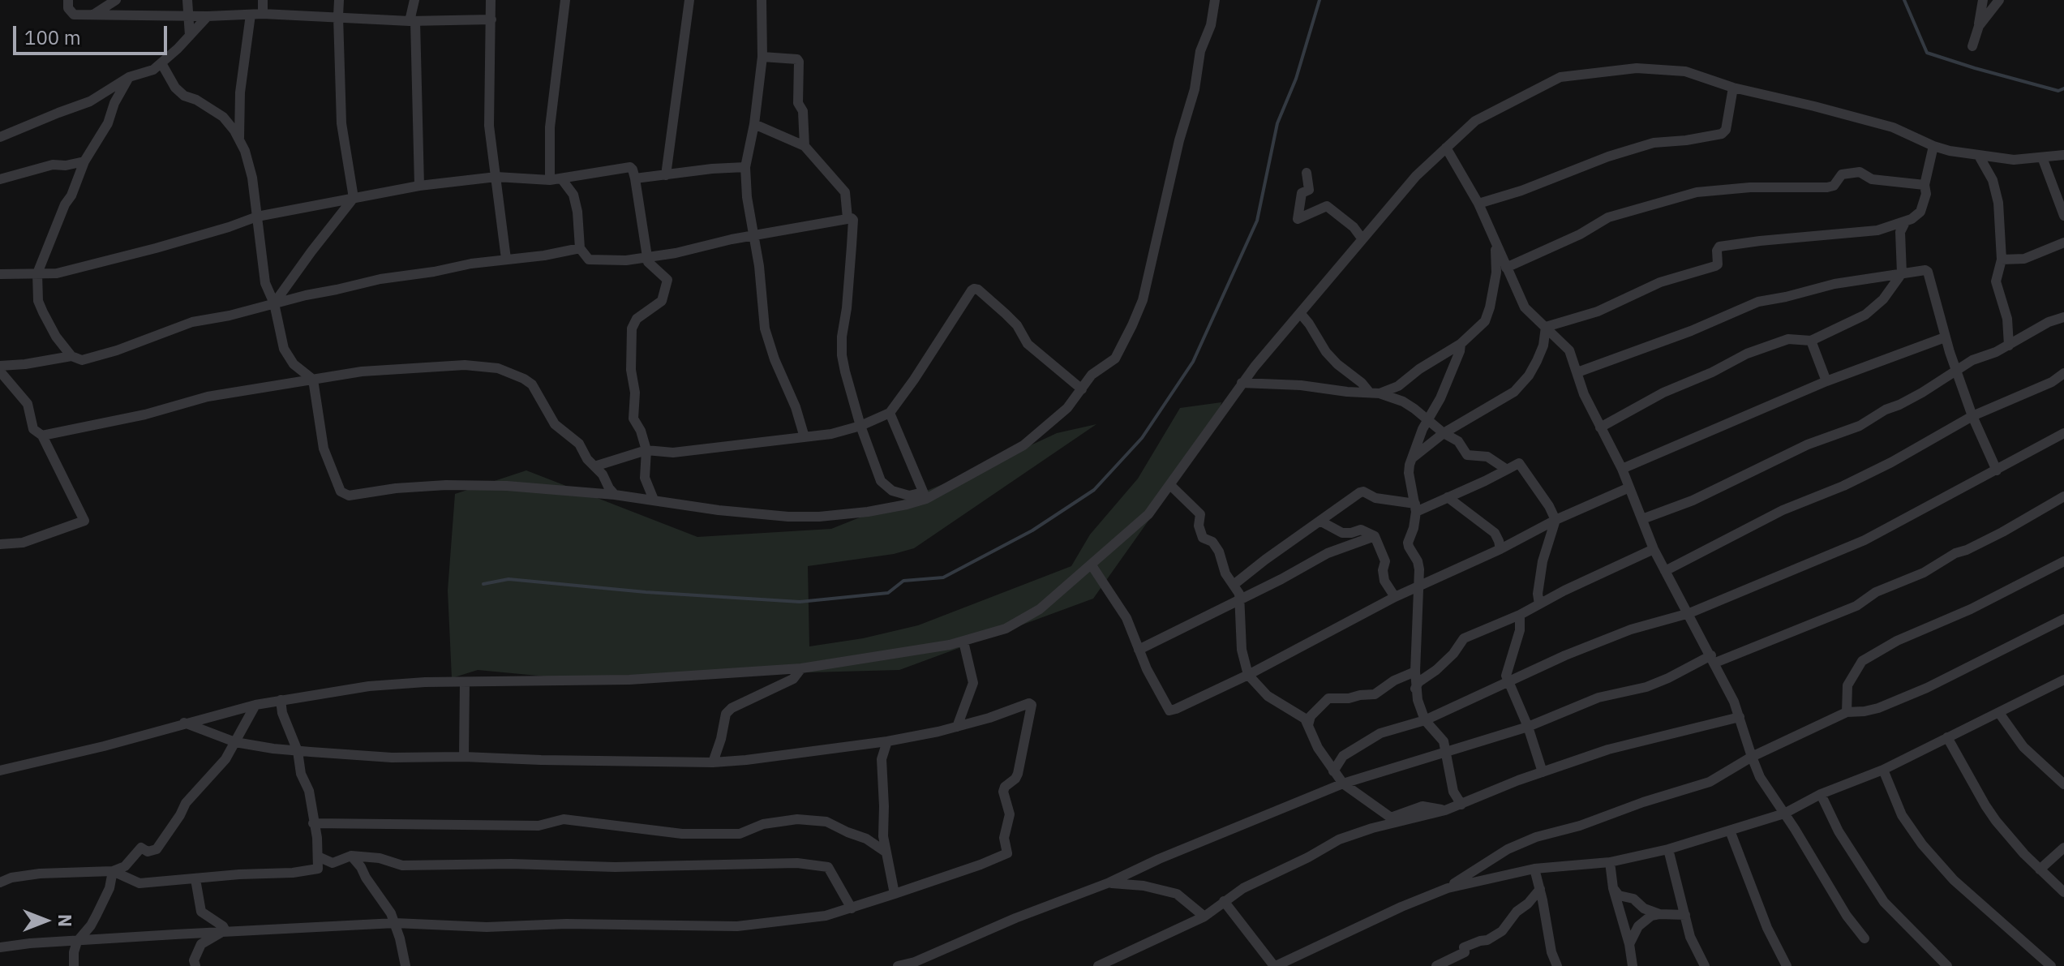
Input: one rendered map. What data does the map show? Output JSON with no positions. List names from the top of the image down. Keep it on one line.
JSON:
{"scale_bar":"100 m","north":"right"}
